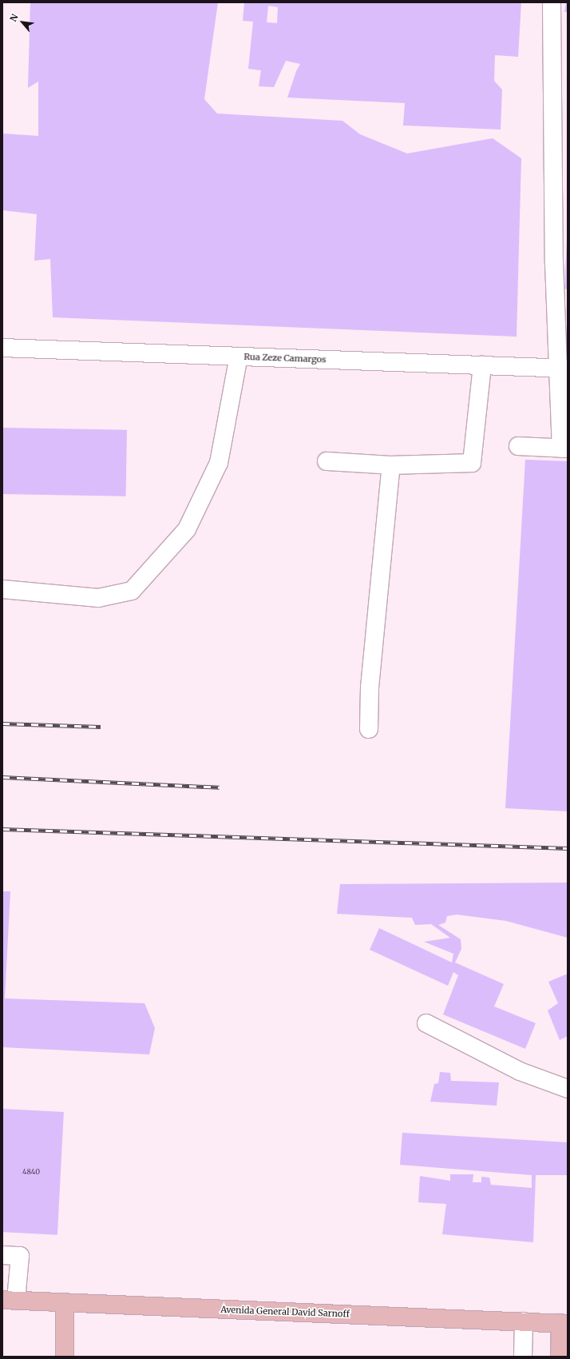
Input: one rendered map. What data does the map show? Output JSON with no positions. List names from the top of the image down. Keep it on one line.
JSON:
{"streets":{"main road":["Avenida General David Sarnoff"],"street":["Rua Zeze Camargos"]},"house_numbers":["4840"],"north":"top left"}
